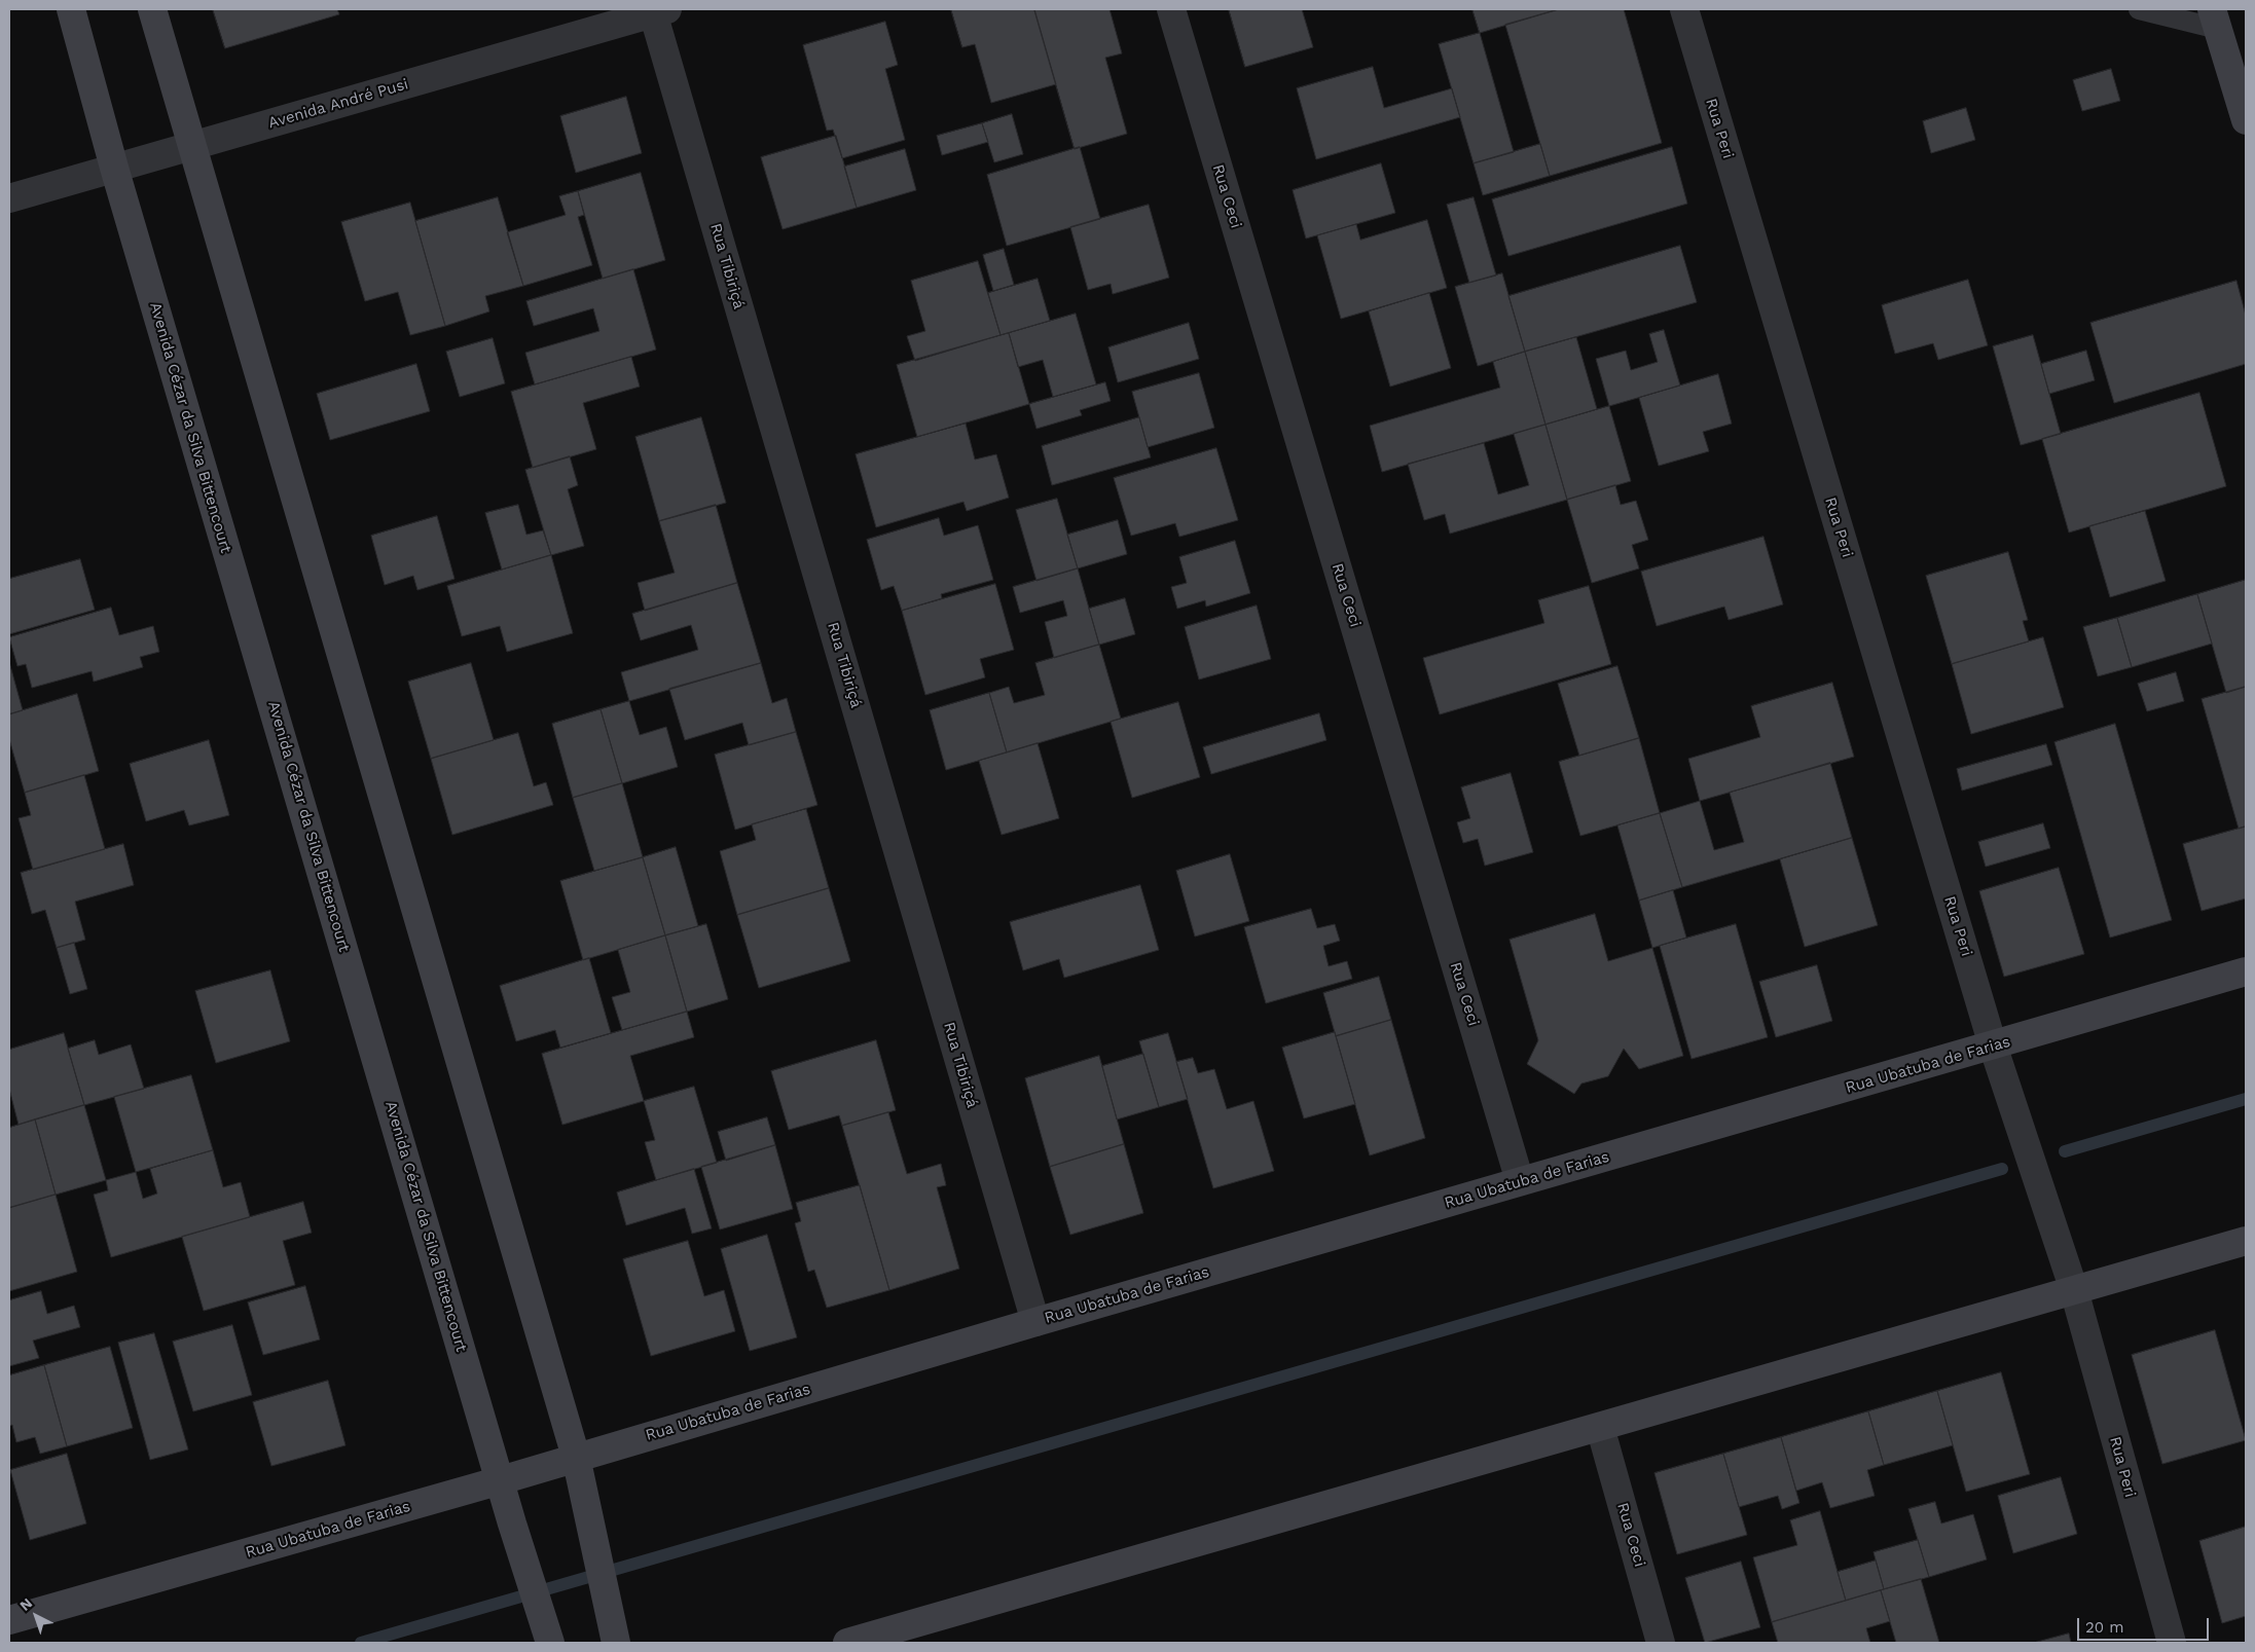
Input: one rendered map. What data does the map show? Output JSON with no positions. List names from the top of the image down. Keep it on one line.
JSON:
{"streets":{"street":["Avenida André Pusi","Rua Peri","Rua Ceci","Rua Tibiriçá","Avenida Cézar da Silva Bittencourt","Rua Ubatuba de Farias"]},"crossings":[["Avenida André Pusi","Rua Tibiriçá"],["Avenida André Pusi","Avenida Cézar da Silva Bittencourt"],["Rua Peri","Rua Ubatuba de Farias"],["Rua Ceci","Rua Ubatuba de Farias"],["Rua Tibiriçá","Rua Ubatuba de Farias"],["Avenida Cézar da Silva Bittencourt","Rua Ubatuba de Farias"]],"scale_bar":"20 m","north":"top left"}
